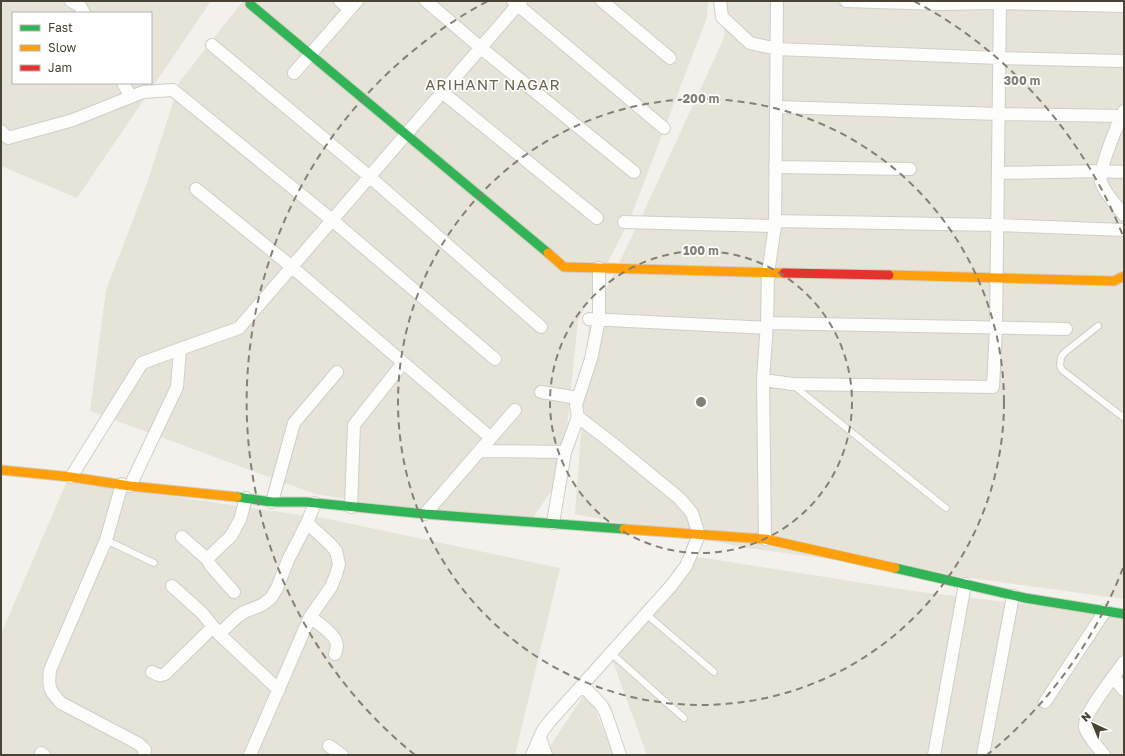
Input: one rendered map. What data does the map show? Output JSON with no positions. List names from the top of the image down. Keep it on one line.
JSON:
{"districts":["ARIHANT NAGAR"],"legend":["Fast","Slow","Jam"],"north":"top left","rings":["300 m","200 m","100 m"]}
